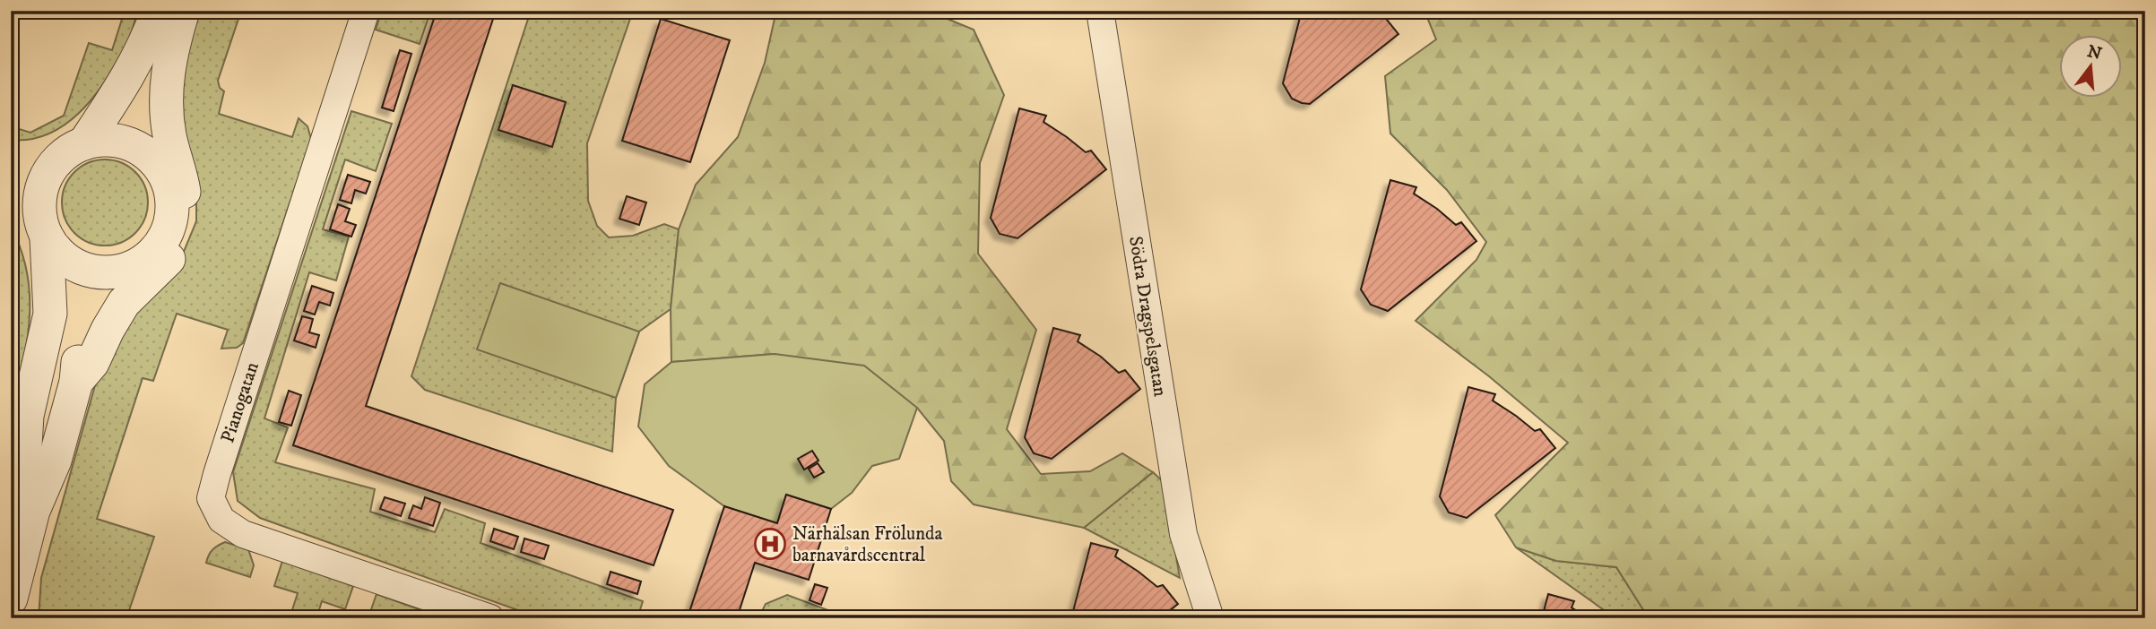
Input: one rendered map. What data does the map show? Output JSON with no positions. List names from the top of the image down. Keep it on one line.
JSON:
{"streets":{"street":["Södra Dragspelsgatan","Pianogatan"]},"places":{"hospital":["Närhälsan Frölunda barnavårdscentral"]},"north":"top"}
